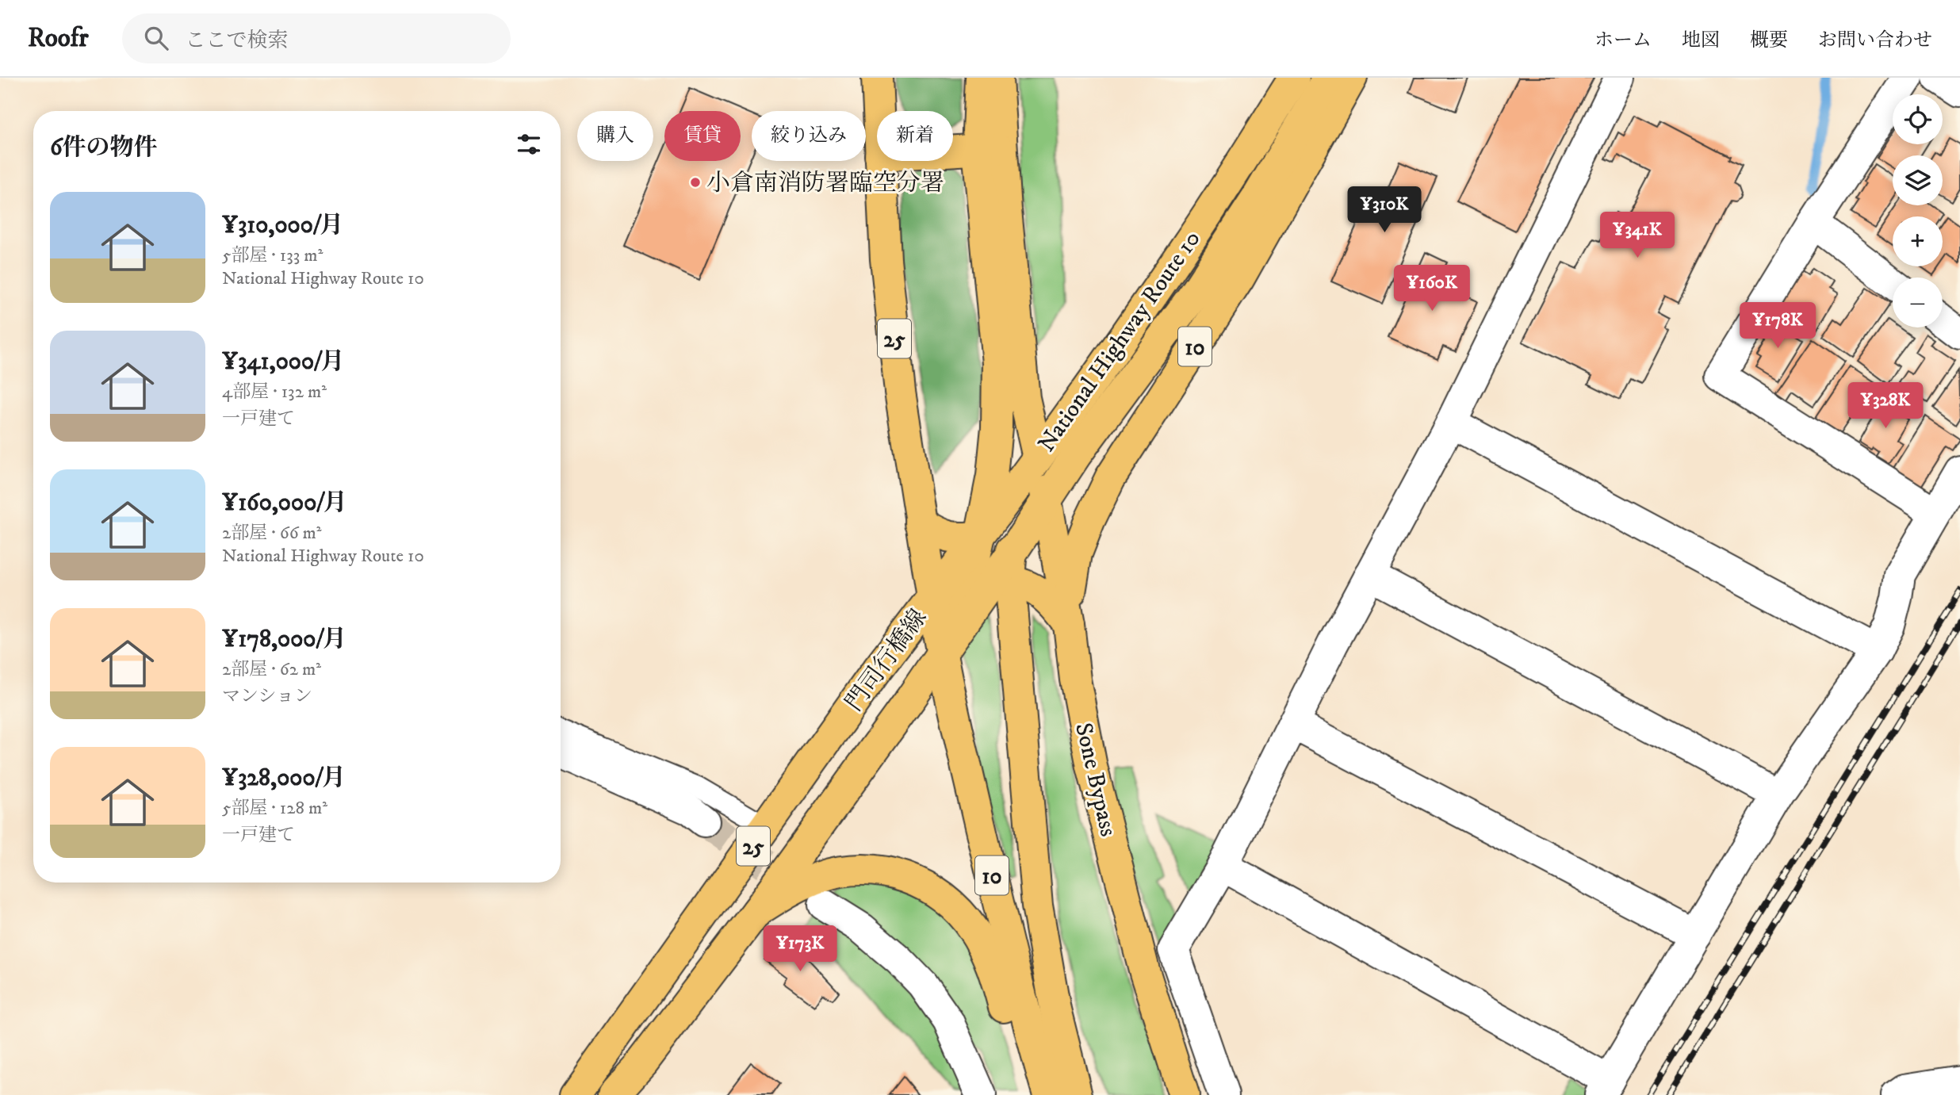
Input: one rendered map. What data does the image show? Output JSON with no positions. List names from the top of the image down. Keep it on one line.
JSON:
{"streets":{"main road":["25","National Highway Route 10","10","門司行橋線","Sone Bypass"]},"crossings":[["National Highway Route 10","10"],["National Highway Route 10","門司行橋線"],["National Highway Route 10","Sone Bypass"],["10","門司行橋線"],["10","Sone Bypass"]],"places":["小倉南消防署臨空分署"],"page":{"header":"Roofr","search":"ここで検索","nav":["ホーム","地図","概要","お問い合わせ"],"map_buttons":["+","−"],"chip":["購入","賃貸","絞り込み","新着"],"heading":"6件の物件","list":[{"name":"¥310,000/月","note":"5部屋 · 133 m² · National Highway Route 10"},{"name":"¥341,000/月","note":"4部屋 · 132 m² · 一戸建て"},{"name":"¥160,000/月","note":"2部屋 · 66 m² · National Highway Route 10"},{"name":"¥178,000/月","note":"2部屋 · 62 m² · マンション"},{"name":"¥328,000/月","note":"5部屋 · 128 m² · 一戸建て"}],"price":["¥310K","¥341K","¥160K","¥178K","¥328K","¥173K"]}}
